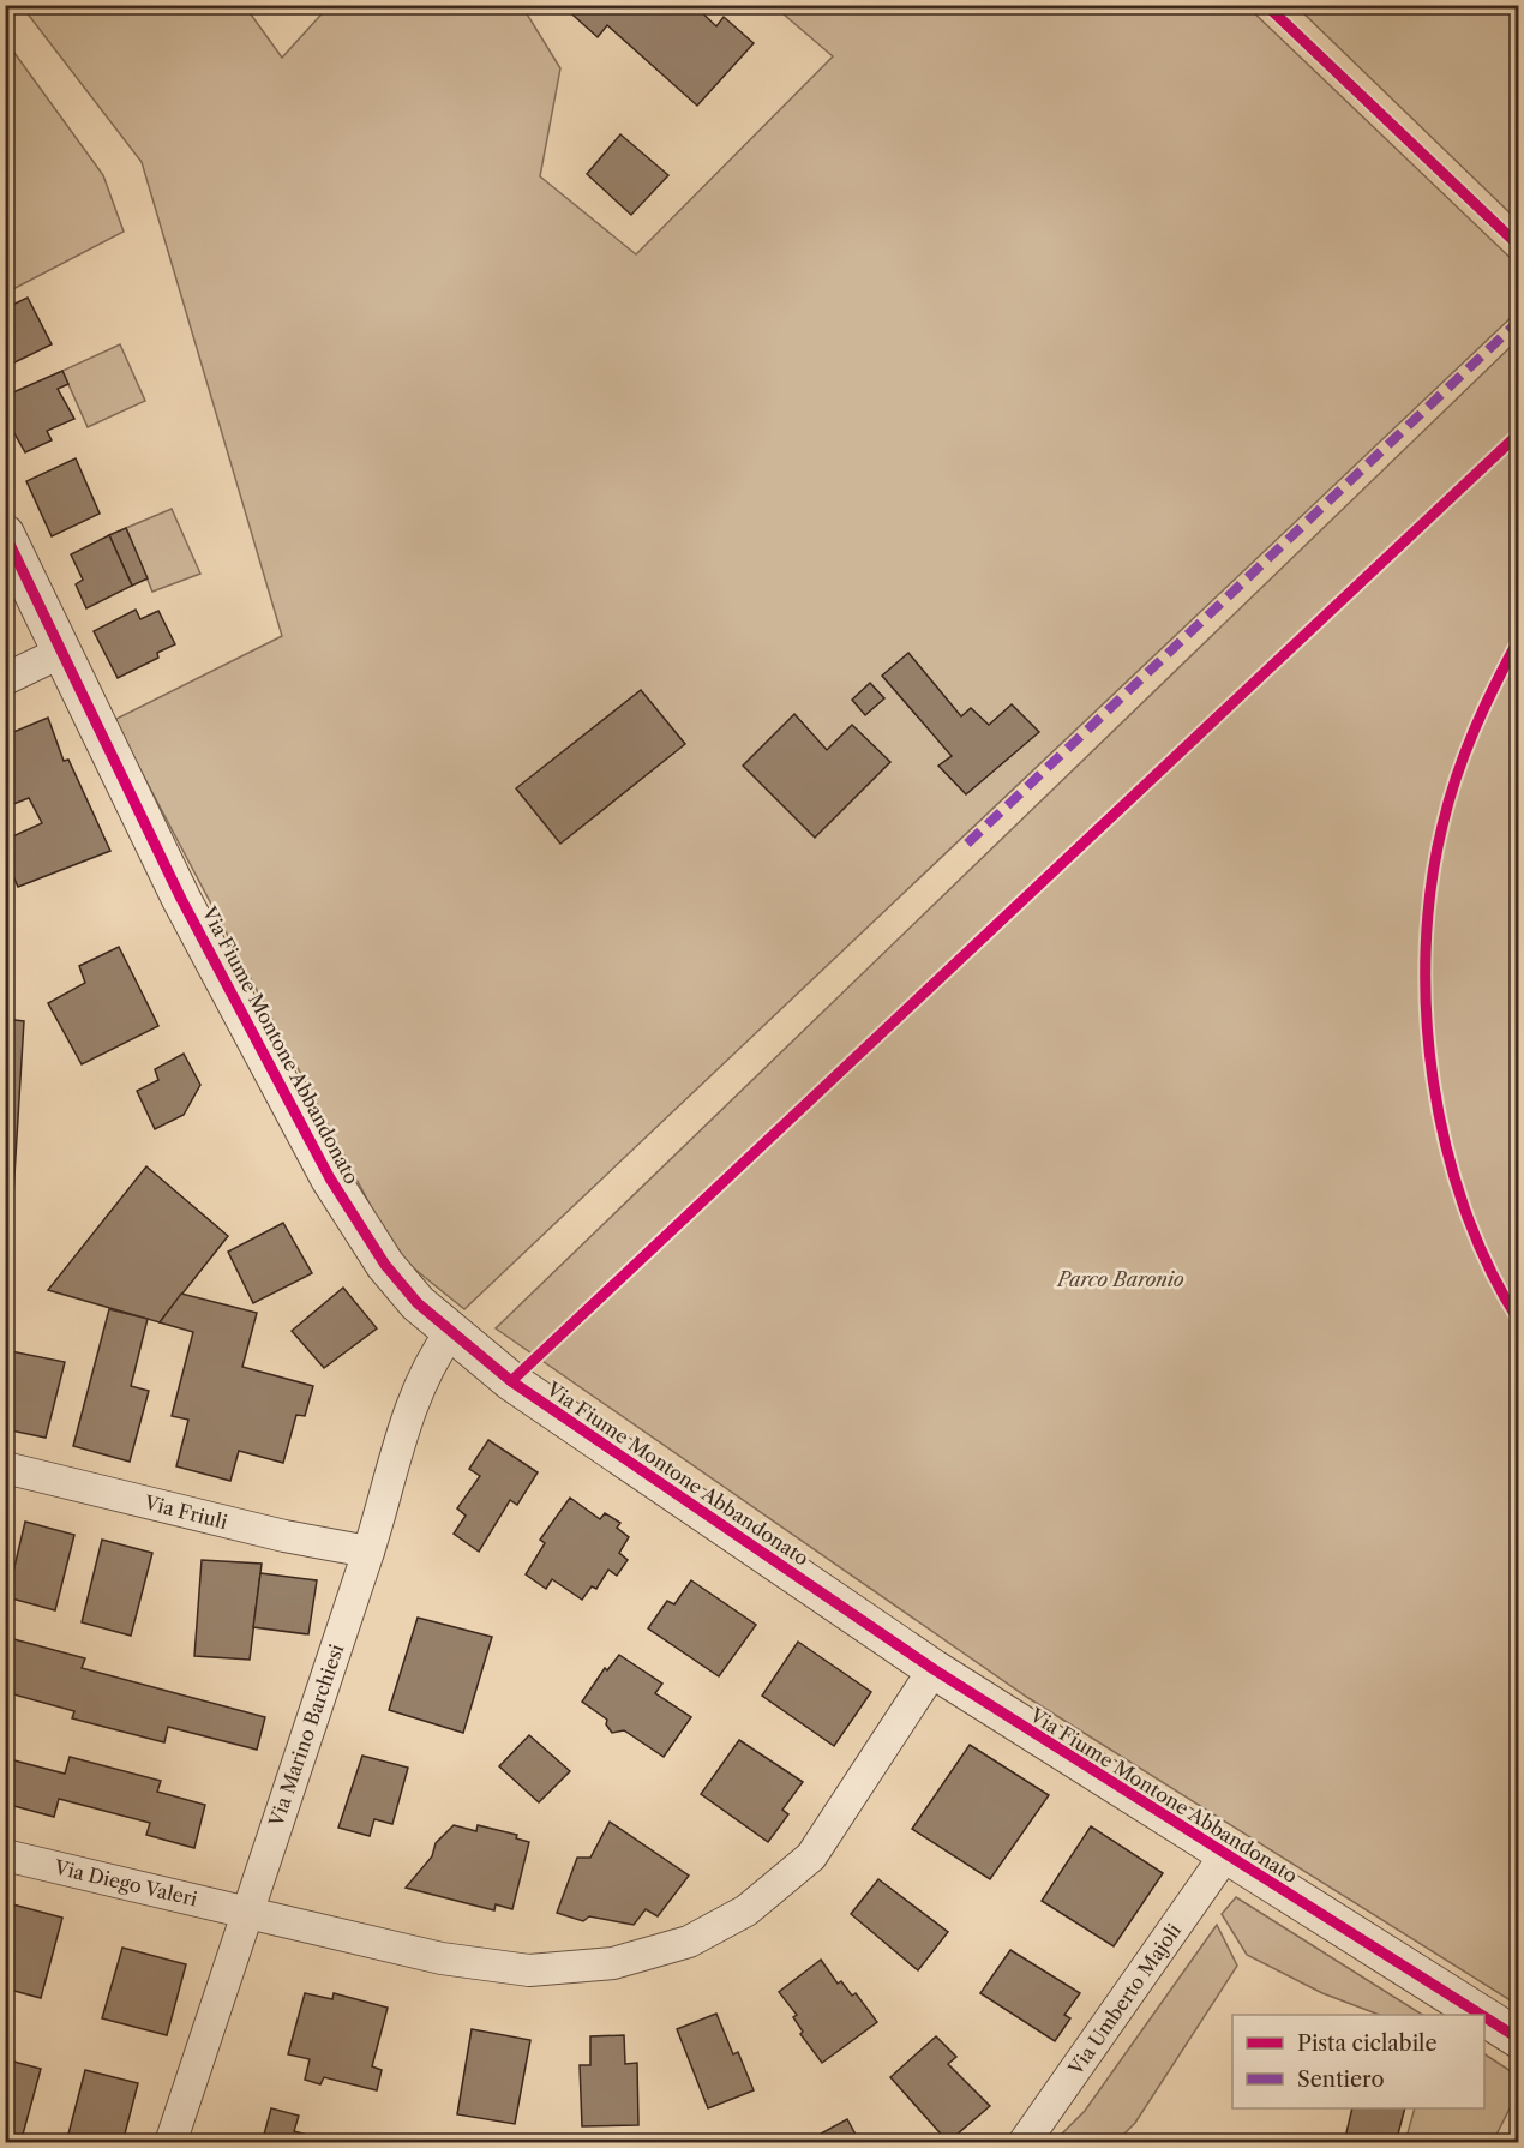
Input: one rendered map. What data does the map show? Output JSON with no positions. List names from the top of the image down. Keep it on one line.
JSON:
{"streets":{"street":["Via Fiume Montone Abbandonato","Via Friuli","Via Marino Barchiesi","Via Diego Valeri","Via Umberto Majoli"]},"crossings":[["Via Fiume Montone Abbandonato","Via Marino Barchiesi"],["Via Fiume Montone Abbandonato","Via Diego Valeri"],["Via Fiume Montone Abbandonato","Via Umberto Majoli"],["Via Friuli","Via Marino Barchiesi"],["Via Marino Barchiesi","Via Diego Valeri"]],"parks":["Parco Baronio"],"legend":["Pista ciclabile","Sentiero"]}
